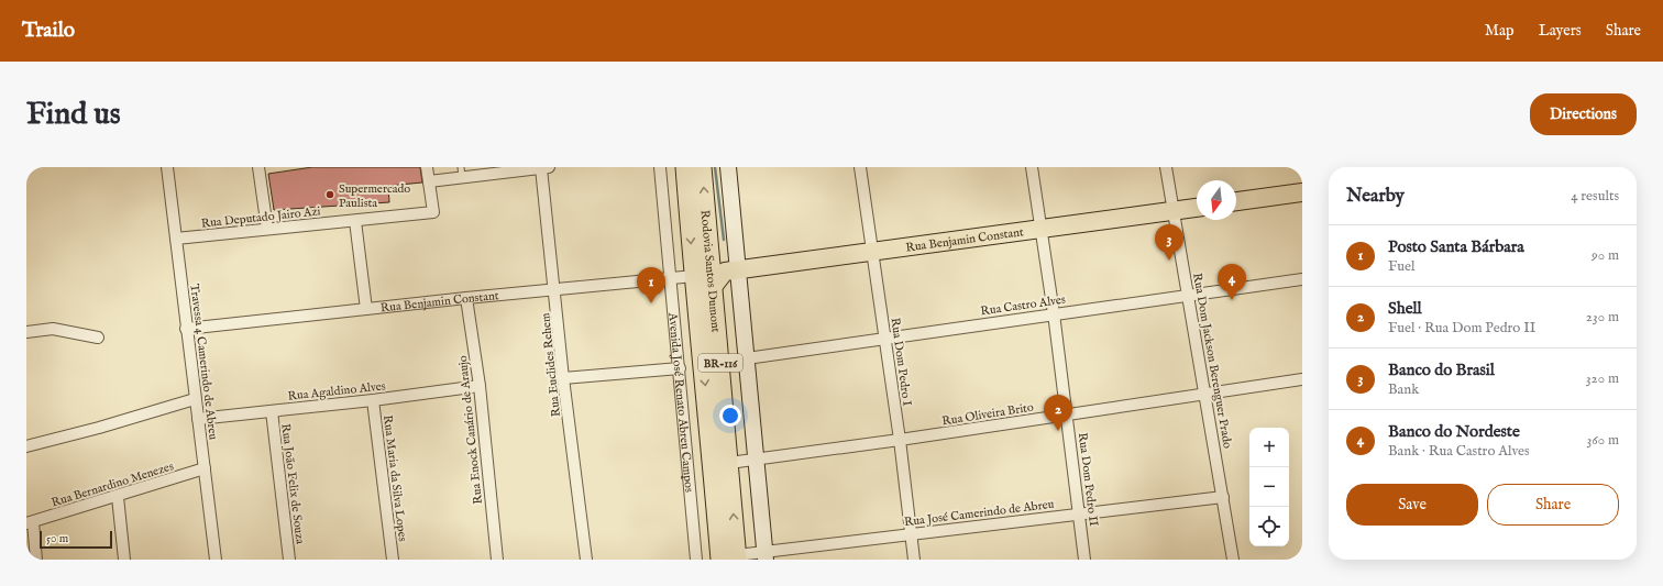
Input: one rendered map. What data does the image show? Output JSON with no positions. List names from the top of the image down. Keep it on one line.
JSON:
{"streets":{"highway":["Rodovia Santos Dumont","BR-116"],"main road":["Rua Benjamin Constant"],"street":["Rua Deputado Jairo Azi","Rua Castro Alves","Rua Dom Jackson Berenguer Prado","Travessa 4 Camerindo de Abreu","Rua Dom Pedro I","Rua Euclides Rehem","Rua Agaldino Alves","Avenida José Renato Abreu Campos","Rua Oliveira Brito","Rua Enock Canário de Araujo","Rua Maria da Silva Lopes","Rua Dom Pedro II","Rua Bernardino Menezes","Rua João Felix de Souza","Rua José Camerindo de Abreu"]},"crossings":[["Rua Deputado Jairo Azi","Travessa 4 Camerindo de Abreu"],["Rua Benjamin Constant","Rodovia Santos Dumont"],["Rua Benjamin Constant","Rua Dom Jackson Berenguer Prado"],["Rua Benjamin Constant","Travessa 4 Camerindo de Abreu"],["Rua Benjamin Constant","Rua Dom Pedro I"],["Rua Benjamin Constant","Rua Euclides Rehem"],["Rua Benjamin Constant","Avenida José Renato Abreu Campos"],["Rua Benjamin Constant","Rua Enock Canário de Araujo"],["Rua Benjamin Constant","Rua Dom Pedro II"],["Rodovia Santos Dumont","Rua Oliveira Brito"],["Rodovia Santos Dumont","Rua José Camerindo de Abreu"],["Rua Castro Alves","Rua Dom Jackson Berenguer Prado"],["Rua Castro Alves","Rua Dom Pedro I"],["Rua Castro Alves","Rua Dom Pedro II"],["Rua Dom Jackson Berenguer Prado","Rua Oliveira Brito"],["Rua Dom Jackson Berenguer Prado","Rua José Camerindo de Abreu"],["Travessa 4 Camerindo de Abreu","Rua Agaldino Alves"],["Travessa 4 Camerindo de Abreu","Rua Bernardino Menezes"],["Rua Dom Pedro I","Rua Oliveira Brito"],["Rua Dom Pedro I","Rua José Camerindo de Abreu"],["Rua Agaldino Alves","Rua Enock Canário de Araujo"],["Rua Agaldino Alves","Rua Maria da Silva Lopes"],["Rua Agaldino Alves","Rua João Felix de Souza"],["Rua Oliveira Brito","Rua Dom Pedro II"],["Rua Dom Pedro II","Rua José Camerindo de Abreu"]],"places":["Supermercado Paulista"],"scale_bar":"50 m","north":"bottom","page":{"header":"Trailo","nav":["Map","Layers","Share"],"buttons":["Directions",["Save","Share"]],"title":"Find us","heading":["Nearby","4 results"],"pins":["3","4","1","2"],"list":[{"mark":"1","name":"Posto Santa Bárbara","note":"Fuel","value":"90 m"},{"mark":"2","name":"Shell","note":"Fuel · Rua Dom Pedro II","value":"230 m"},{"mark":"3","name":"Banco do Brasil","note":"Bank","value":"320 m"},{"mark":"4","name":"Banco do Nordeste","note":"Bank · Rua Castro Alves","value":"360 m"}],"map_buttons":["+","−"],"scale":"50 m"}}
